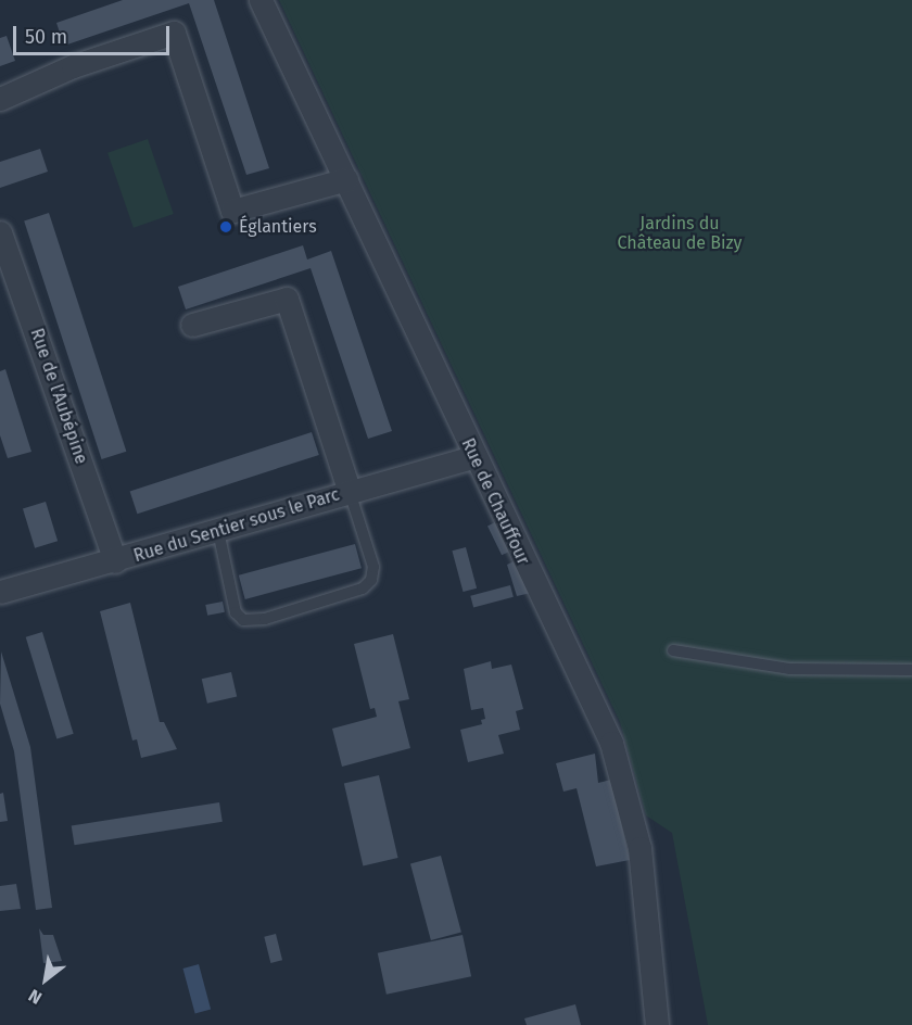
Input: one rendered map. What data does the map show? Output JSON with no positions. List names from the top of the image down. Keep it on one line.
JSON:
{"streets":{"street":["Rue de l'Aubépine","Rue de Chauffour","Rue du Sentier sous le Parc"]},"crossings":[["Rue de l'Aubépine","Rue du Sentier sous le Parc"],["Rue de Chauffour","Rue du Sentier sous le Parc"]],"parks":["Jardins du Château de Bizy"],"places":["Églantiers"],"scale_bar":"50 m","north":"bottom left"}
